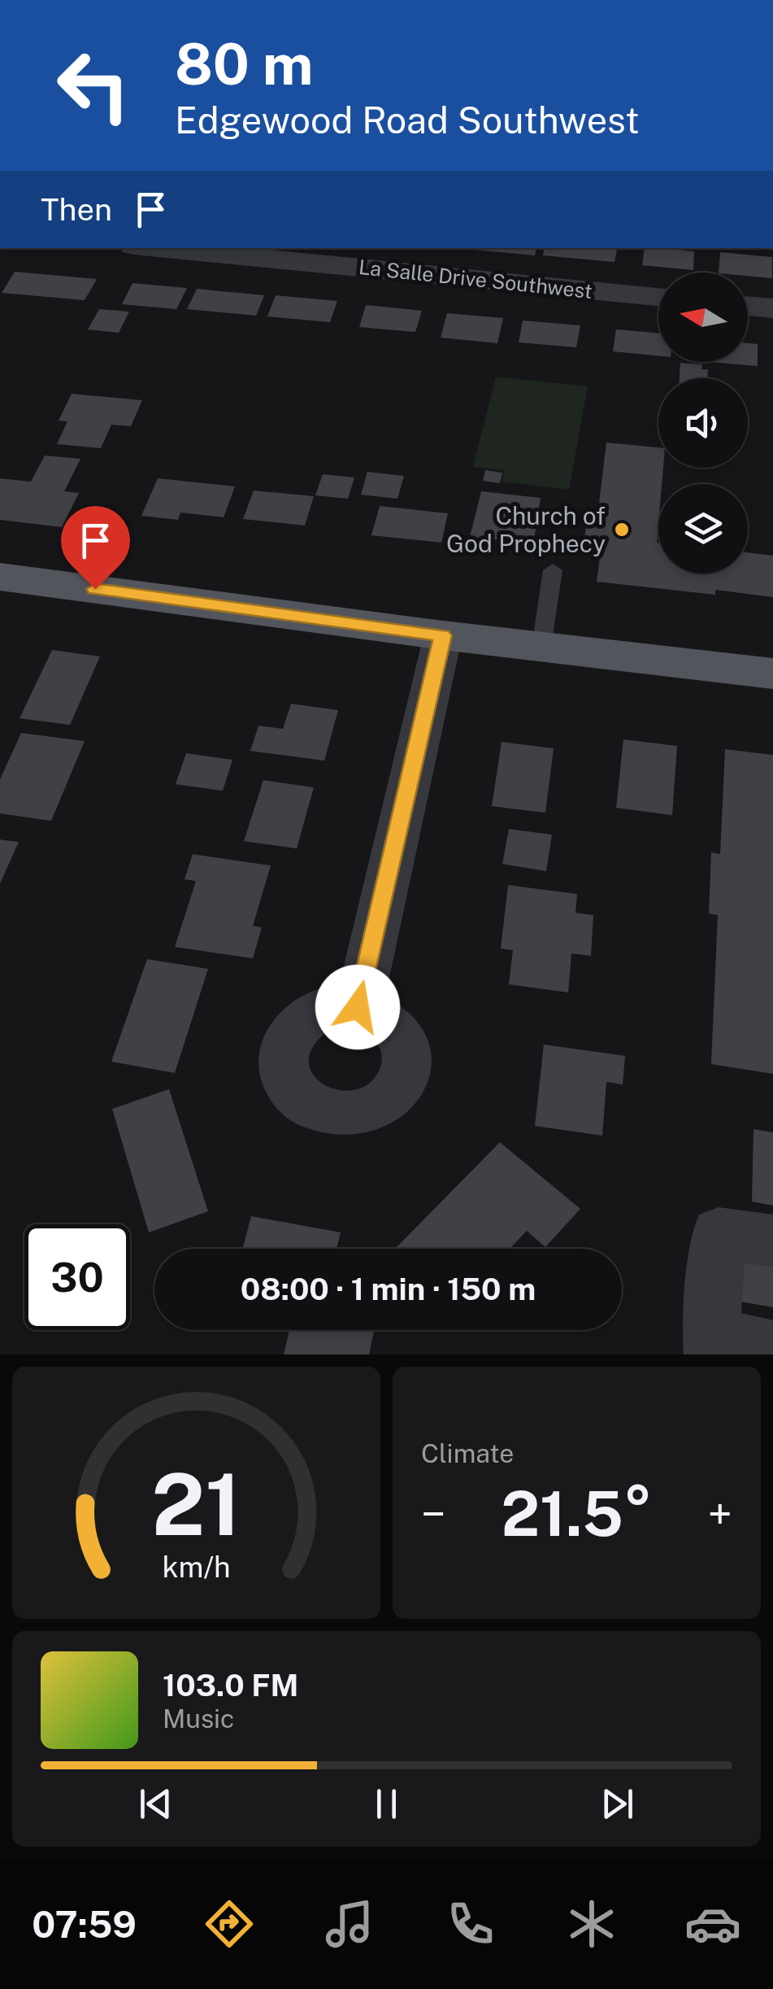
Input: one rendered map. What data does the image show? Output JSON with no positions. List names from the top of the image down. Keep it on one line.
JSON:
{"streets":{"street":["La Salle Drive Southwest"]},"places":["Church of God Prophecy"],"north":"left","page":{"turn":["80 m","Edgewood Road Southwest"],"then":"Then","limit":"30","trip":"08:00 · 1 min · 150 m","tile":"Climate","heat":["−","21.5°","+"],"song":["103.0 FM","Music"],"tabs":"07:59","gauge":["21","km/h"]}}
